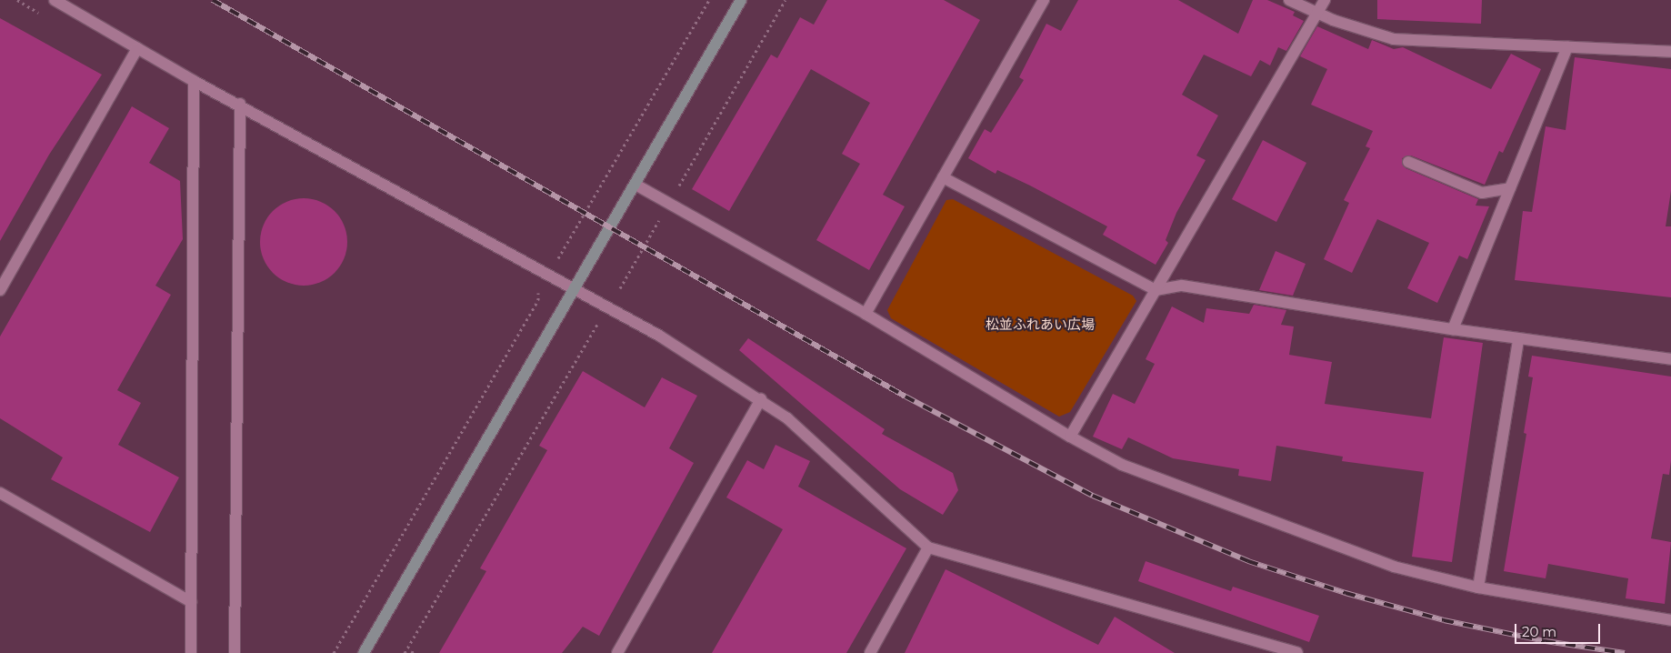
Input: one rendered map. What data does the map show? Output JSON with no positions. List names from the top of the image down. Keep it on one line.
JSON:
{"parks":["松並ふれあい広場"],"scale_bar":"20 m"}
